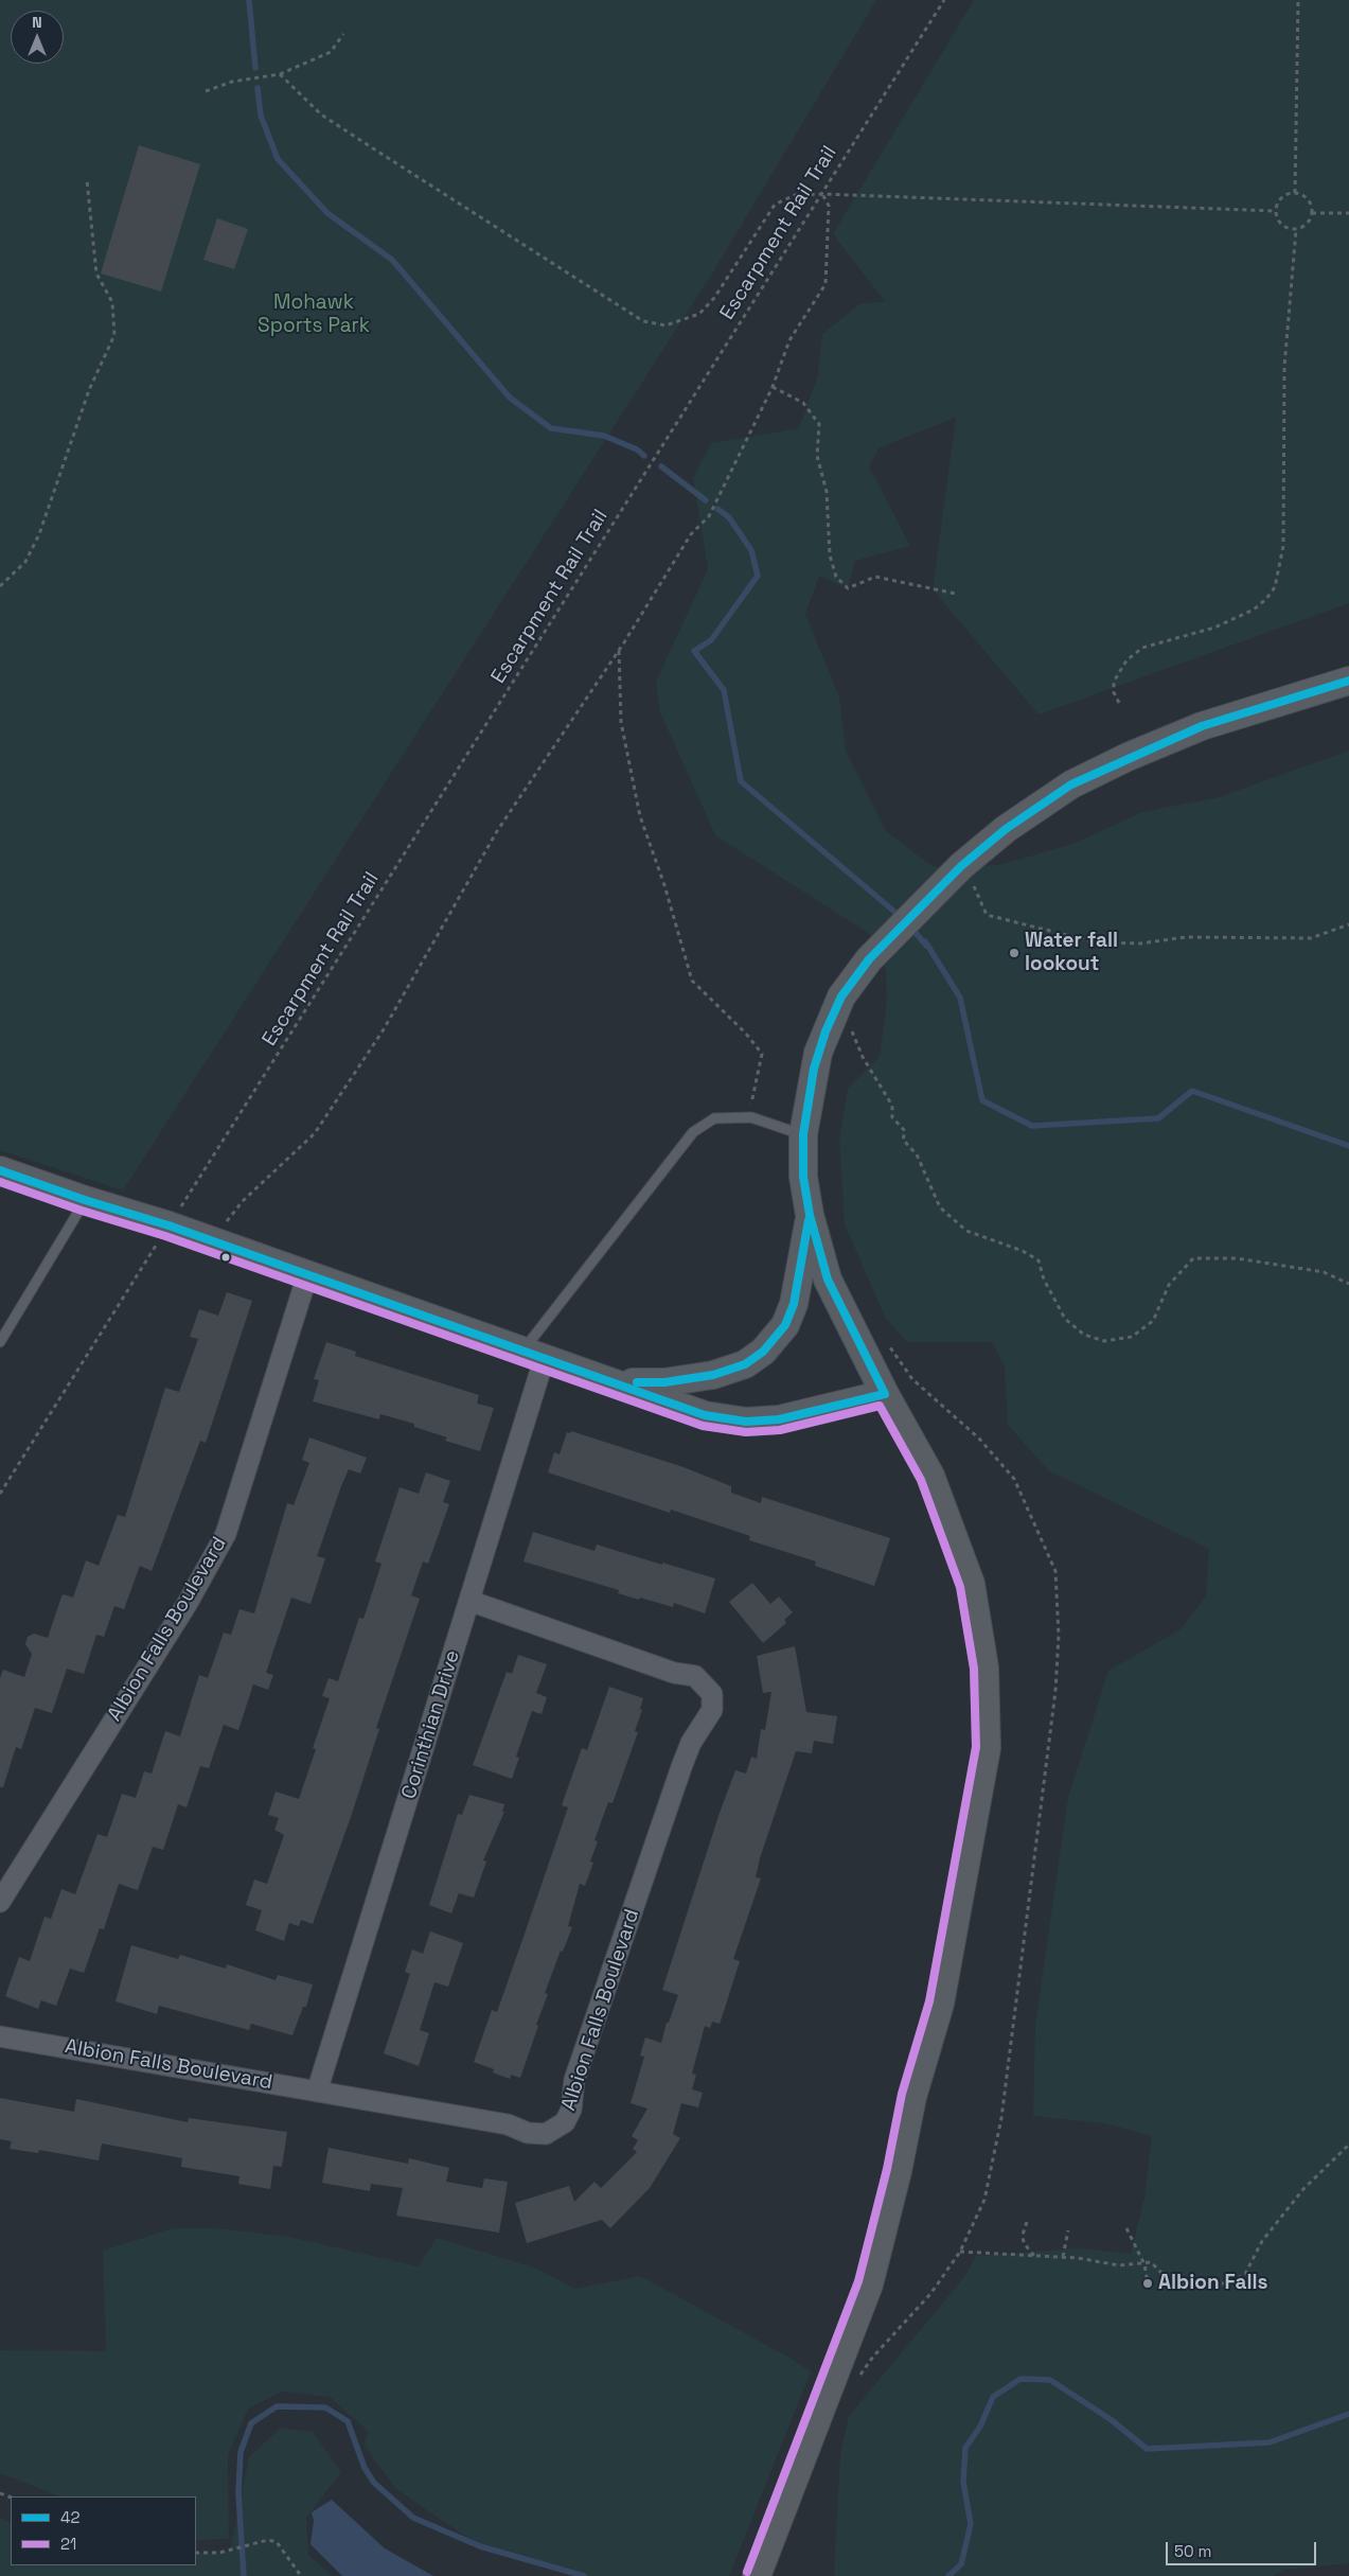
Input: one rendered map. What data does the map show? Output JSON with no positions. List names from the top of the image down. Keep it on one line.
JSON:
{"streets":{"street":["Albion Falls Boulevard","Corinthian Drive"],"path":["Escarpment Rail Trail"]},"crossings":[["Albion Falls Boulevard","Corinthian Drive"]],"parks":["Mohawk Sports Park"],"places":["Water fall lookout","Albion Falls"],"lines":["transit line 42","transit line 21"],"legend":["42","21"],"scale_bar":"50 m","north":"top"}
